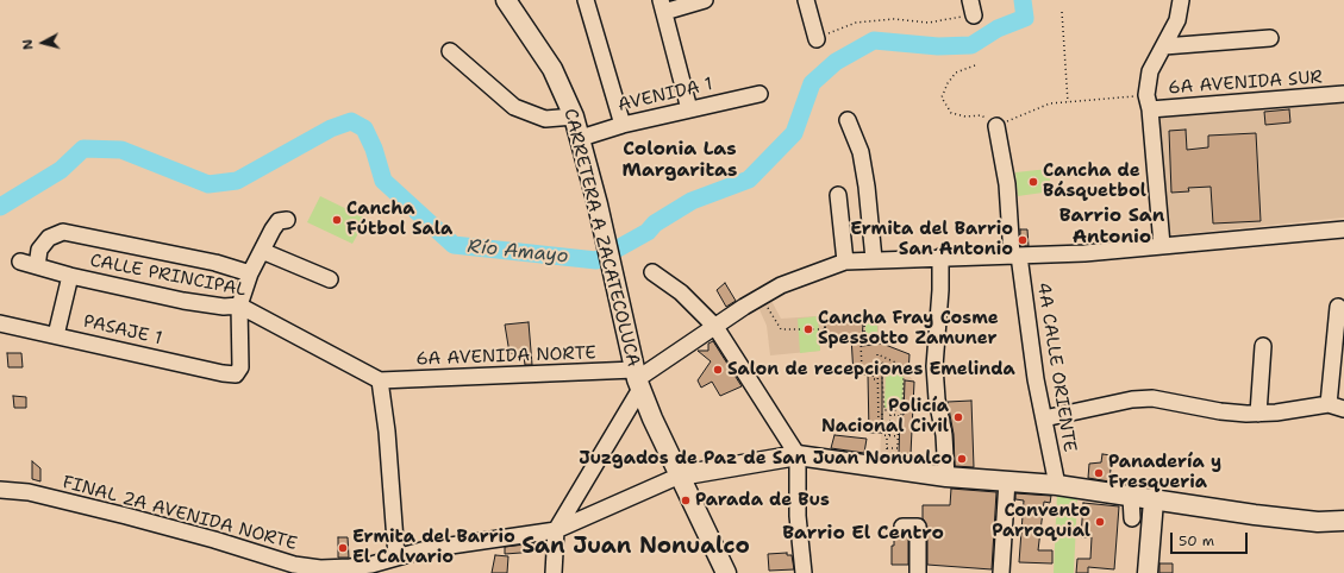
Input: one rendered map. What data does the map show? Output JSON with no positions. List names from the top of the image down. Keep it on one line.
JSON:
{"streets":{"main road":["CARRETERA A ZACATECOLUCA"],"street":["6A AVENIDA SUR","AVENIDA 1","CALLE PRINCIPAL","PASAJE 1","6A AVENIDA NORTE","4A CALLE ORIENTE","FINAL 2A AVENIDA NORTE"]},"crossings":[["6A AVENIDA SUR","4A CALLE ORIENTE"],["AVENIDA 1","CARRETERA A ZACATECOLUCA"],["CARRETERA A ZACATECOLUCA","6A AVENIDA NORTE"],["CARRETERA A ZACATECOLUCA","FINAL 2A AVENIDA NORTE"],["CALLE PRINCIPAL","PASAJE 1"],["CALLE PRINCIPAL","6A AVENIDA NORTE"]],"districts":["Colonia Las Margaritas","Barrio San Antonio","Barrio El Centro","San Juan Nonualco"],"water":["Río Amayo"],"places":["Cancha de Básquetbol","Cancha Fútbol Sala","Ermita del Barrio San Antonio","Cancha Fray Cosme Spessotto Zamuner","Salon de recepciones Emelinda","Policía Nacional Civil","Juzgados de Paz de San Juan Nonualco","Panadería y Fresqueria","Parada de Bus","Convento Parroquial","Ermita del Barrio El Calvario"],"scale_bar":"50 m","north":"left"}
